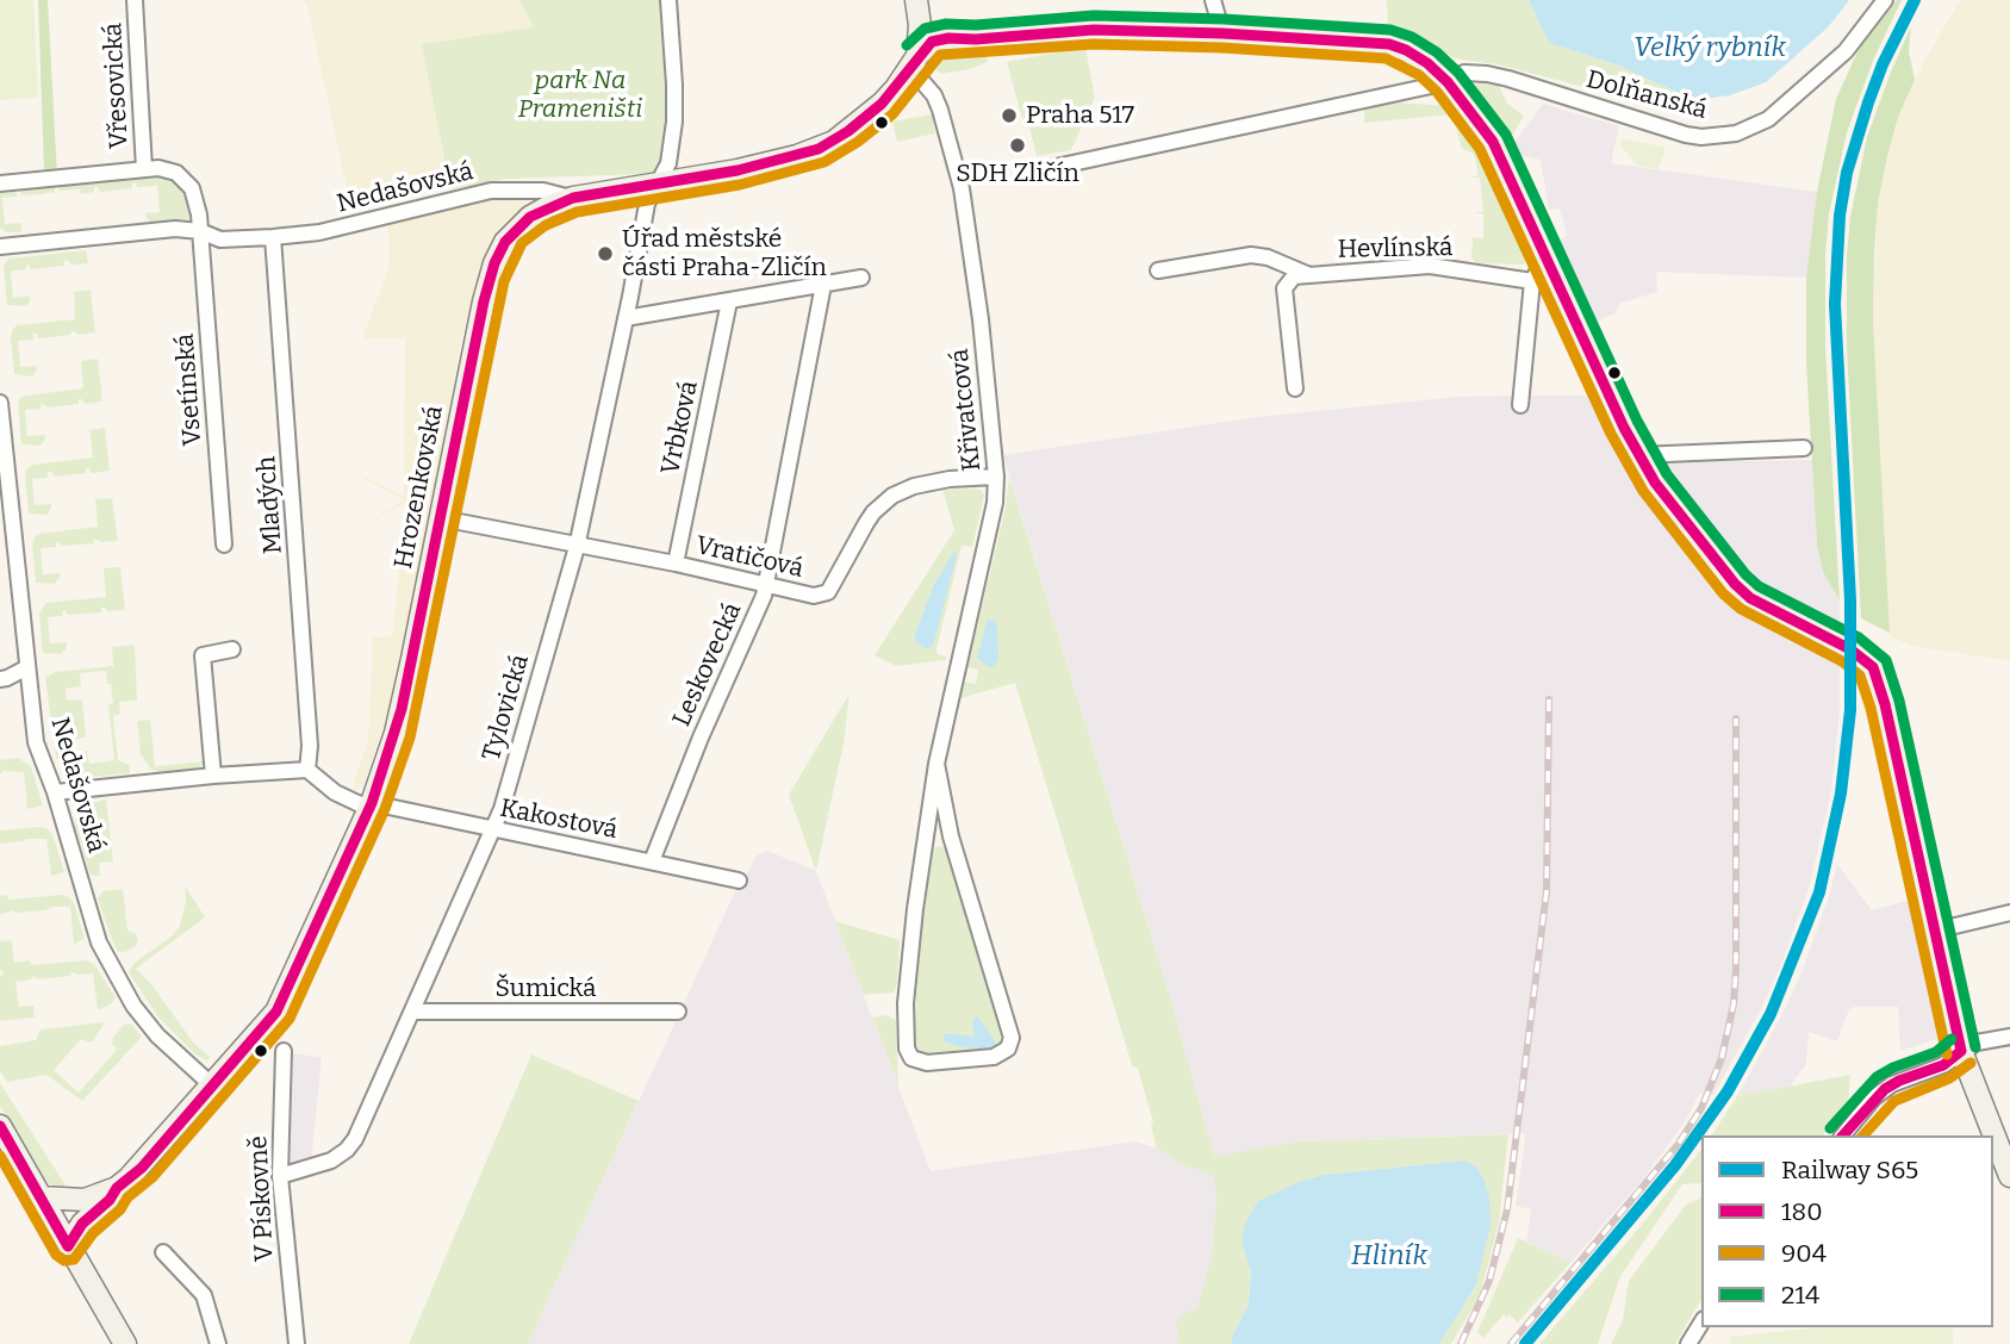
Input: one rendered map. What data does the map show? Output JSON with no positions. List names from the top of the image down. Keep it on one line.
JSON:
{"streets":{"street":["Vřesovická","Dolňanská","Nedašovská","Hevlínská","Vsetínská","Křivatcová","Vrbková","Hrozenkovská","Mladých","Vratičová","Leskovecká","Tylovická","Kakostová","Šumická","V Pískovně"]},"crossings":[["Nedašovská","Vsetínská"],["Nedašovská","Hrozenkovská"],["Nedašovská","Mladých"],["Křivatcová","Hrozenkovská"],["Křivatcová","Vratičová"],["Vrbková","Vratičová"],["Hrozenkovská","Vratičová"],["Hrozenkovská","Tylovická"],["Hrozenkovská","Kakostová"],["Vratičová","Leskovecká"],["Vratičová","Tylovická"],["Leskovecká","Kakostová"],["Tylovická","Kakostová"],["Tylovická","Šumická"],["Tylovická","V Pískovně"]],"water":["Velký rybník","Hliník"],"parks":["park Na Prameništi"],"places":["Praha 517","SDH Zličín","Úřad městské části Praha-Zličín"],"lines":["rail line S65","transit line 214","transit line 180","transit line 904"],"legend":["Railway S65","180","904","214"]}
